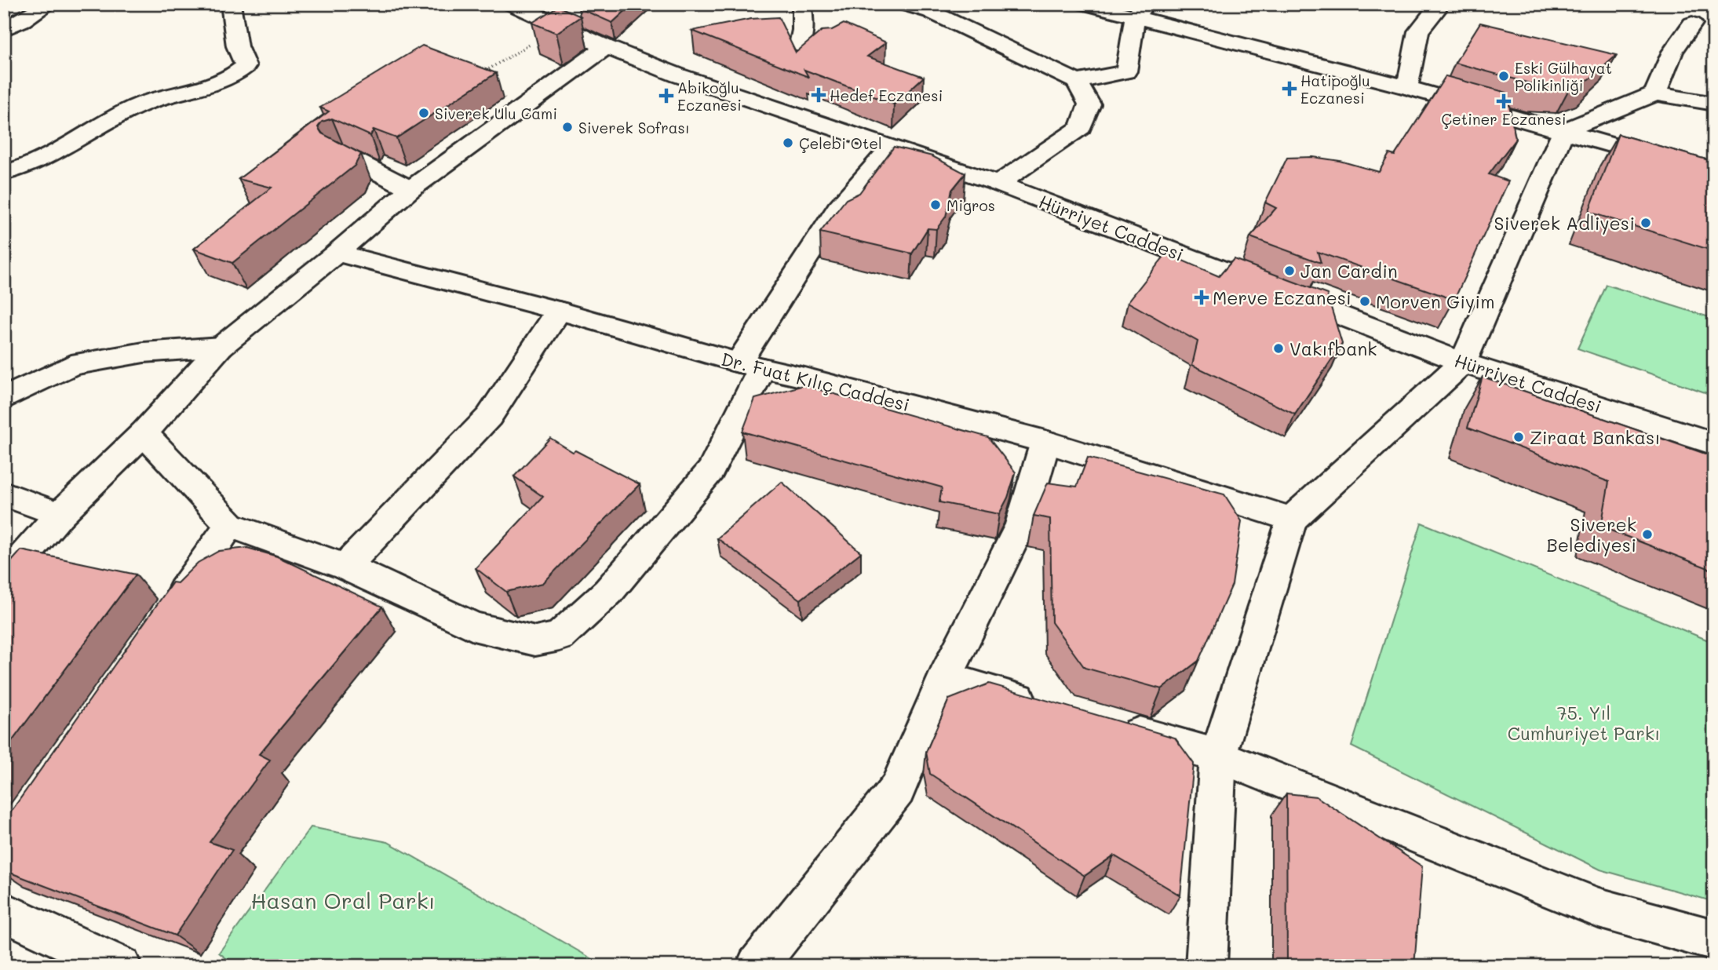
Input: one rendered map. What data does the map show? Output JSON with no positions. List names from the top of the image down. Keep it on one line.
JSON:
{"streets":{"street":["Hürriyet Caddesi","Dr. Fuat Kılıç Caddesi"]},"parks":["75. Yıl Cumhuriyet Parkı","Hasan Oral Parkı"],"places":{"other":["Eski Gülhayat Polikinliği","Siverek Ulu Cami","Siverek Sofrası","Çelebi Otel","Migros","Siverek Adliyesi","Jan Cardin","Morven Giyim","Vakıfbank","Ziraat Bankası","Siverek Belediyesi"],"health":["Hatipoğlu Eczanesi","Hedef Eczanesi","Abikoğlu Eczanesi","Çetiner Eczanesi","Merve Eczanesi"]}}
